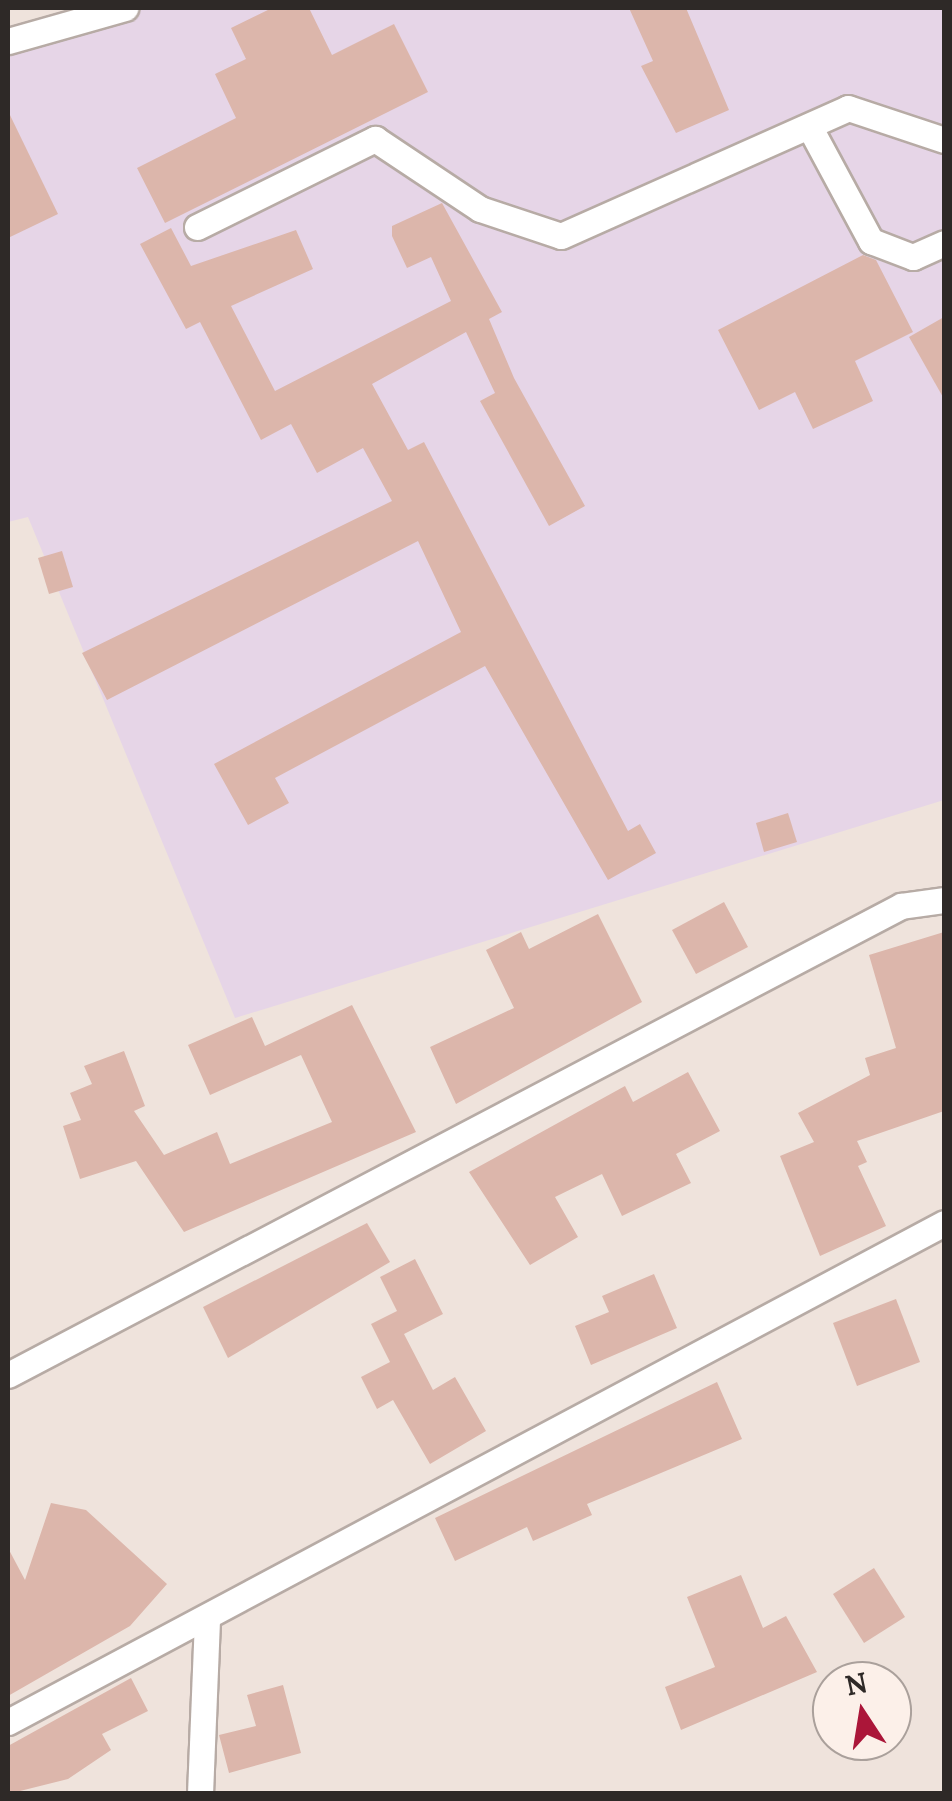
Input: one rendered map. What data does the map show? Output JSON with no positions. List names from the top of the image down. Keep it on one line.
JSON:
{"north":"top"}
